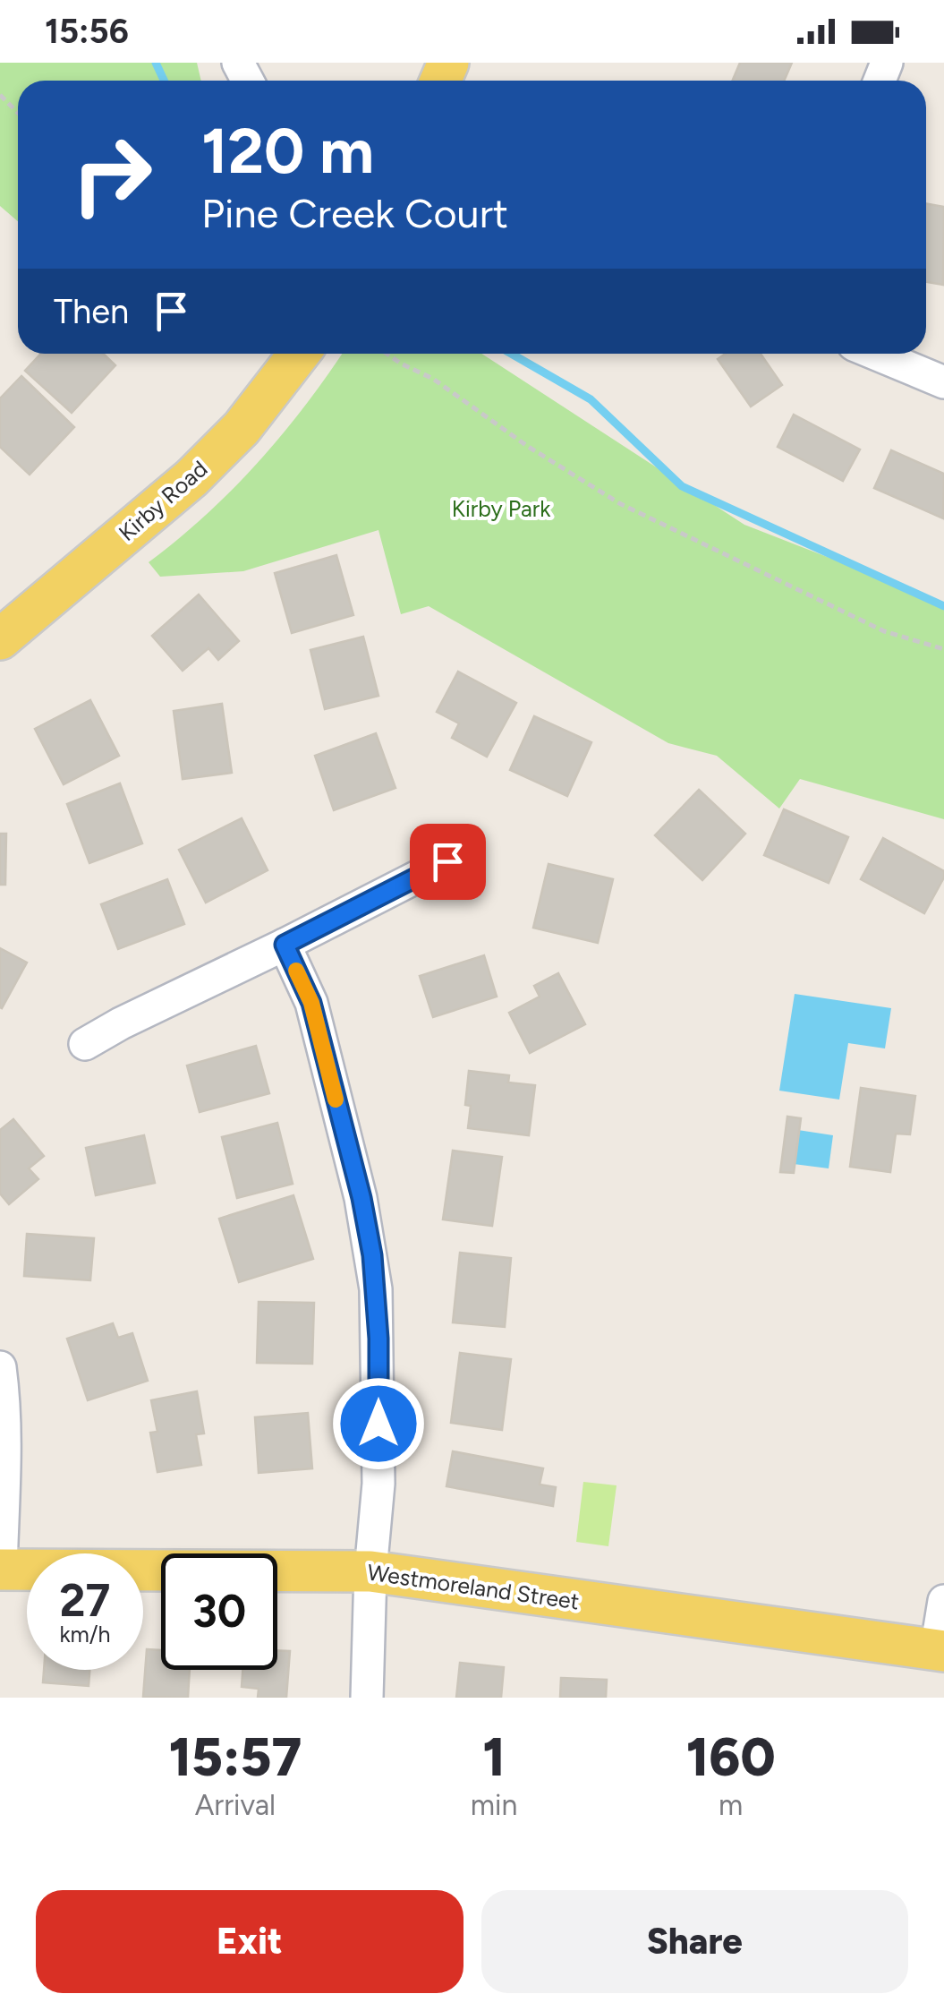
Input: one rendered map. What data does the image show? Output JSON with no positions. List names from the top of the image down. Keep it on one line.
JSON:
{"streets":{"main road":["Kirby Road","Westmoreland Street"]},"parks":["Kirby Park"],"page":{"status":"15:56","turn":["120 m","Pine Creek Court"],"then":"Then","speed":"27 km/h","limit":"30","eta":["15:57","Arrival","1","min","160","m"],"buttons":["Exit","Share"]}}
